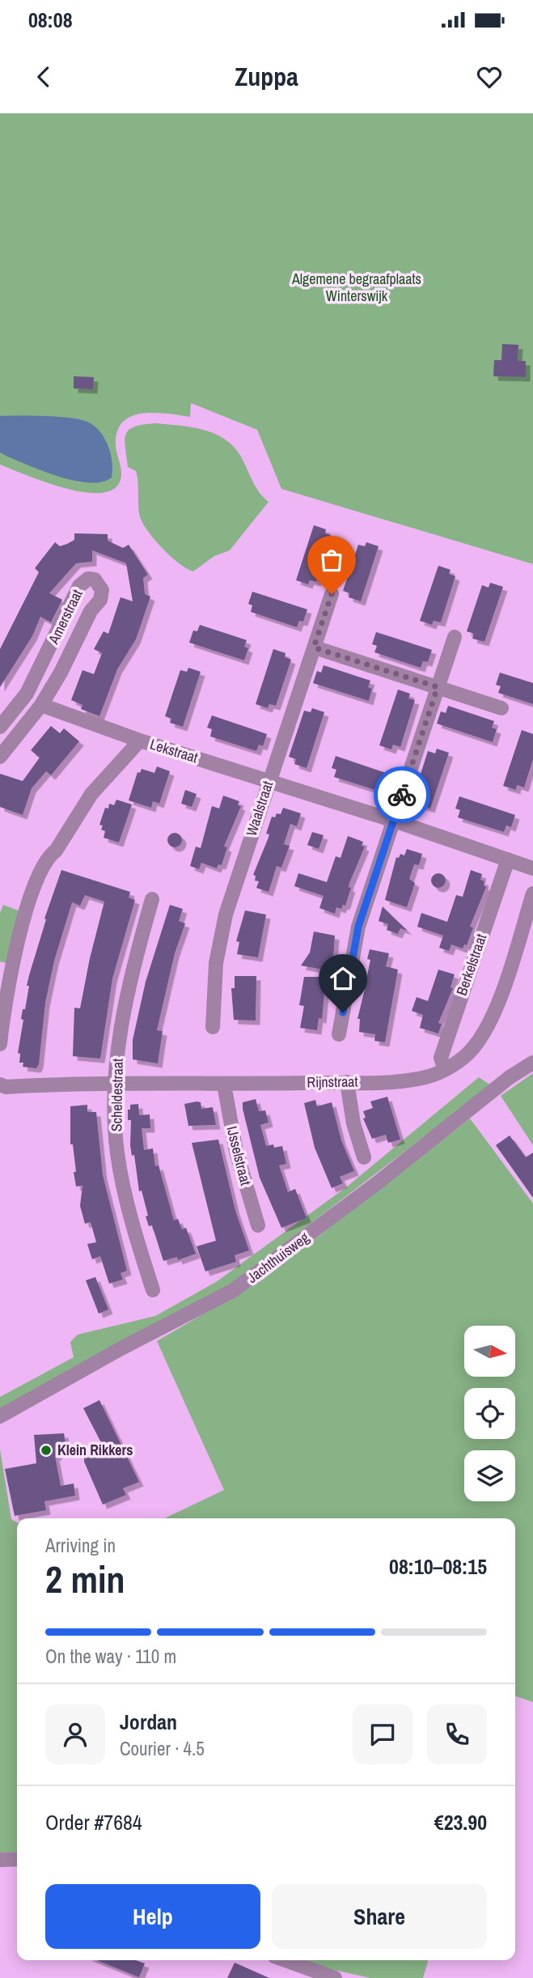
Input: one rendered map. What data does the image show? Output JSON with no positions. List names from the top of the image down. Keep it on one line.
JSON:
{"streets":{"street":["Amerstraat","Lekstraat","Waalstraat","Berkelstraat","Rijnstraat","Scheldestraat","IJsselstraat","Jachthuisweg"]},"crossings":[["Lekstraat","Waalstraat"],["Lekstraat","Berkelstraat"],["Berkelstraat","Rijnstraat"],["Rijnstraat","Scheldestraat"],["Rijnstraat","IJsselstraat"]],"parks":["Algemene begraafplaats Winterswijk"],"places":["Klein Rikkers"],"north":"right","page":{"status":"08:08","header":"Zuppa","heading":["2 min","Arriving in","08:10–08:15"],"panel":["Jordan","Courier · 4.5","Order #7684","€23.90"],"bar":"On the way · 110 m","buttons":["Help","Share"]}}
